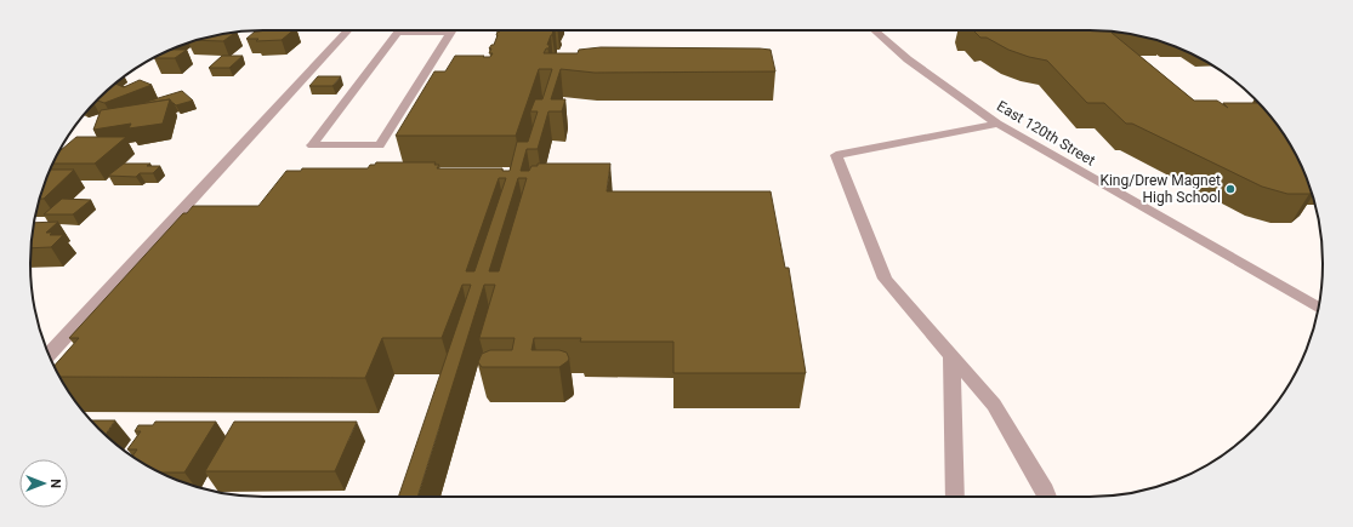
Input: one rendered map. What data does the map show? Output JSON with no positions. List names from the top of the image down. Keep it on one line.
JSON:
{"streets":{"street":["East 120th Street"]},"places":["King/Drew Magnet High School"],"north":"right"}
